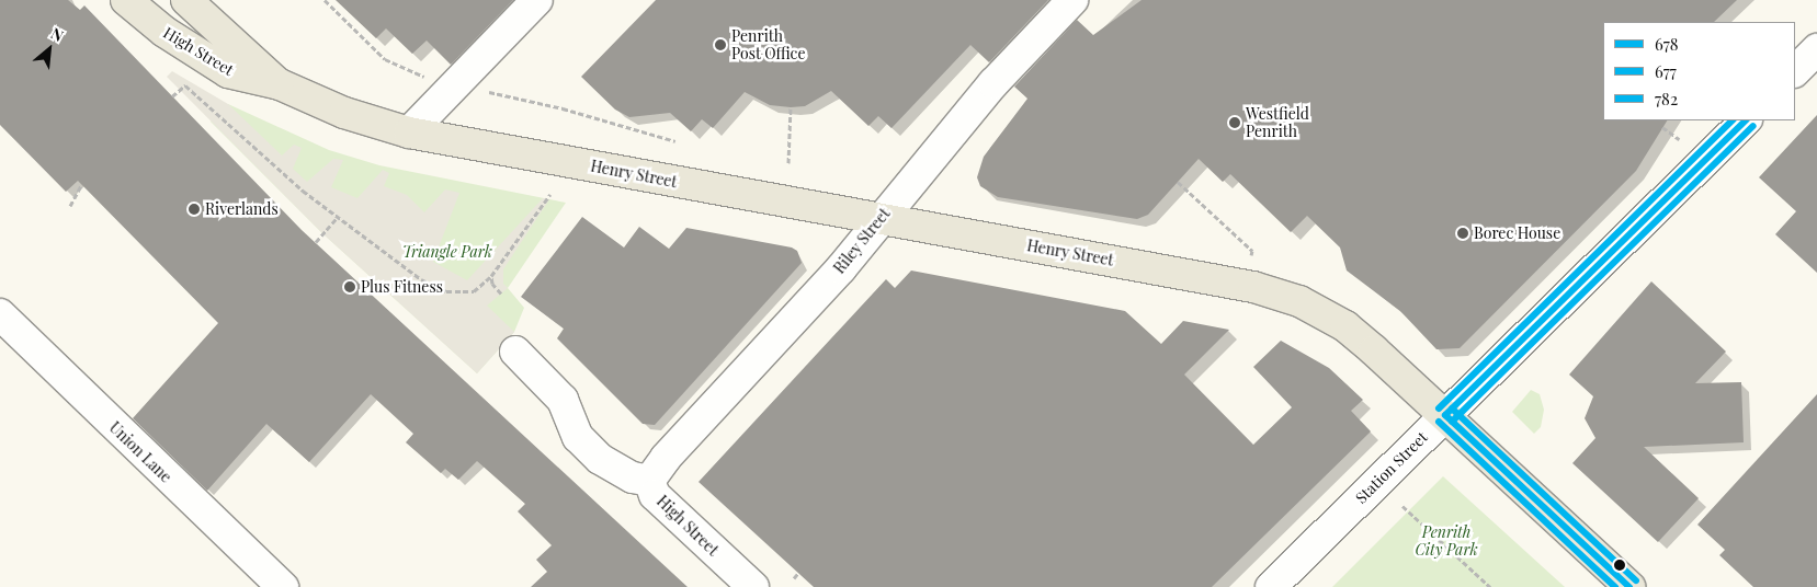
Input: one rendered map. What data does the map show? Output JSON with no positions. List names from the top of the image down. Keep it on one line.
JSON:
{"streets":{"main road":["High Street","Henry Street"],"street":["Riley Street","Union Lane","Station Street"]},"crossings":[["High Street","Henry Street"],["High Street","Riley Street"],["Henry Street","Riley Street"],["Henry Street","Station Street"]],"parks":["Triangle Park","Penrith City Park"],"places":["Penrith Post Office","Westfield Penrith","Riverlands","Borec House","Plus Fitness"],"lines":["transit line 678","transit line 782","transit line 677"],"legend":["678","677","782"],"north":"top right"}
